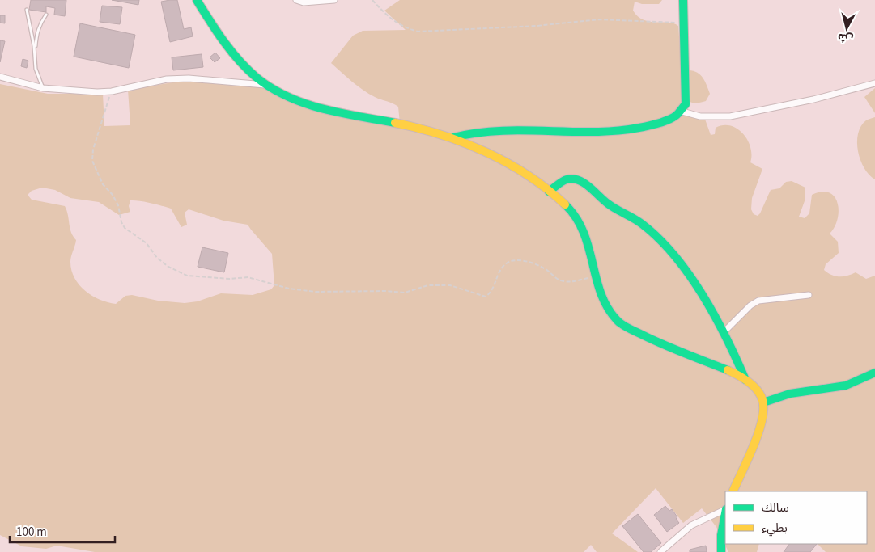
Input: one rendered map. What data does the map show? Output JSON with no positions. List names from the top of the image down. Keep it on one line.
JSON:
{"legend":["سالك","بطيء"],"scale_bar":"100 m","north":"bottom"}
